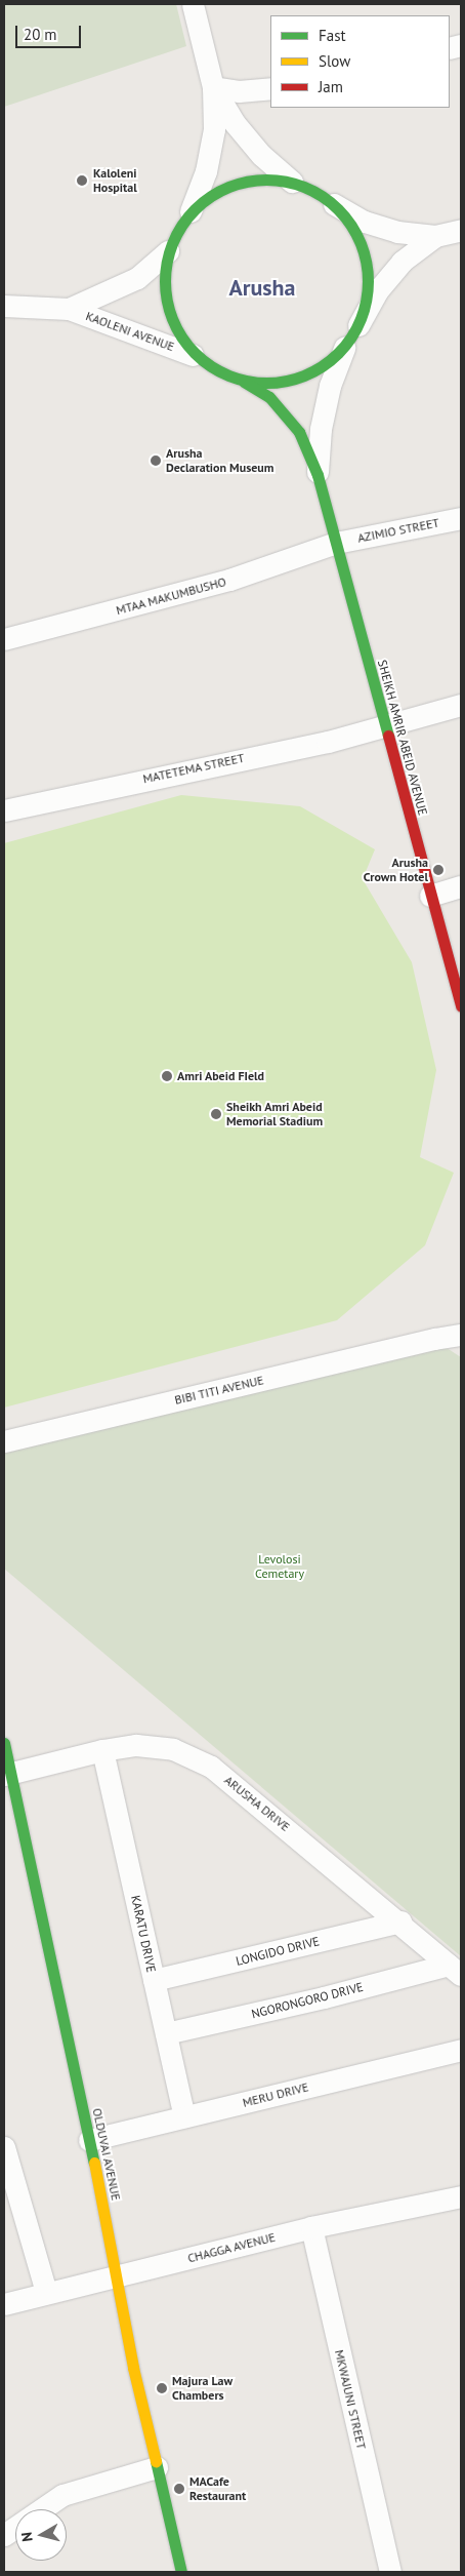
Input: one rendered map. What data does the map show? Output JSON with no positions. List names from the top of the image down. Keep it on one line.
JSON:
{"streets":{"street":["KAOLENI AVENUE","AZIMIO STREET","MTAA MAKUMBUSHO","SHEIKH AMRIR ABEID AVENUE","MATETEMA STREET","BIBI TITI AVENUE","ARUSHA DRIVE","KARATU DRIVE","LONGIDO DRIVE","NGORONGORO DRIVE","MERU DRIVE","OLDUVAI AVENUE","CHAGGA AVENUE","MKWAJUNI STREET"]},"crossings":[["AZIMIO STREET","MTAA MAKUMBUSHO"],["AZIMIO STREET","SHEIKH AMRIR ABEID AVENUE"],["MTAA MAKUMBUSHO","SHEIKH AMRIR ABEID AVENUE"],["SHEIKH AMRIR ABEID AVENUE","MATETEMA STREET"],["ARUSHA DRIVE","KARATU DRIVE"],["ARUSHA DRIVE","LONGIDO DRIVE"],["ARUSHA DRIVE","NGORONGORO DRIVE"],["ARUSHA DRIVE","OLDUVAI AVENUE"],["KARATU DRIVE","LONGIDO DRIVE"],["KARATU DRIVE","NGORONGORO DRIVE"],["KARATU DRIVE","MERU DRIVE"],["MERU DRIVE","OLDUVAI AVENUE"],["OLDUVAI AVENUE","CHAGGA AVENUE"],["CHAGGA AVENUE","MKWAJUNI STREET"]],"districts":["Arusha"],"parks":["Levolosi Cemetary"],"places":["Kaloleni Hospital","Arusha Declaration Museum","Arusha Crown Hotel","Amri Abeid FIeld","Sheikh Amri Abeid Memorial Stadium","Majura Law Chambers","MACafe Restaurant"],"legend":["Fast","Slow","Jam"],"scale_bar":"20 m","north":"left"}
